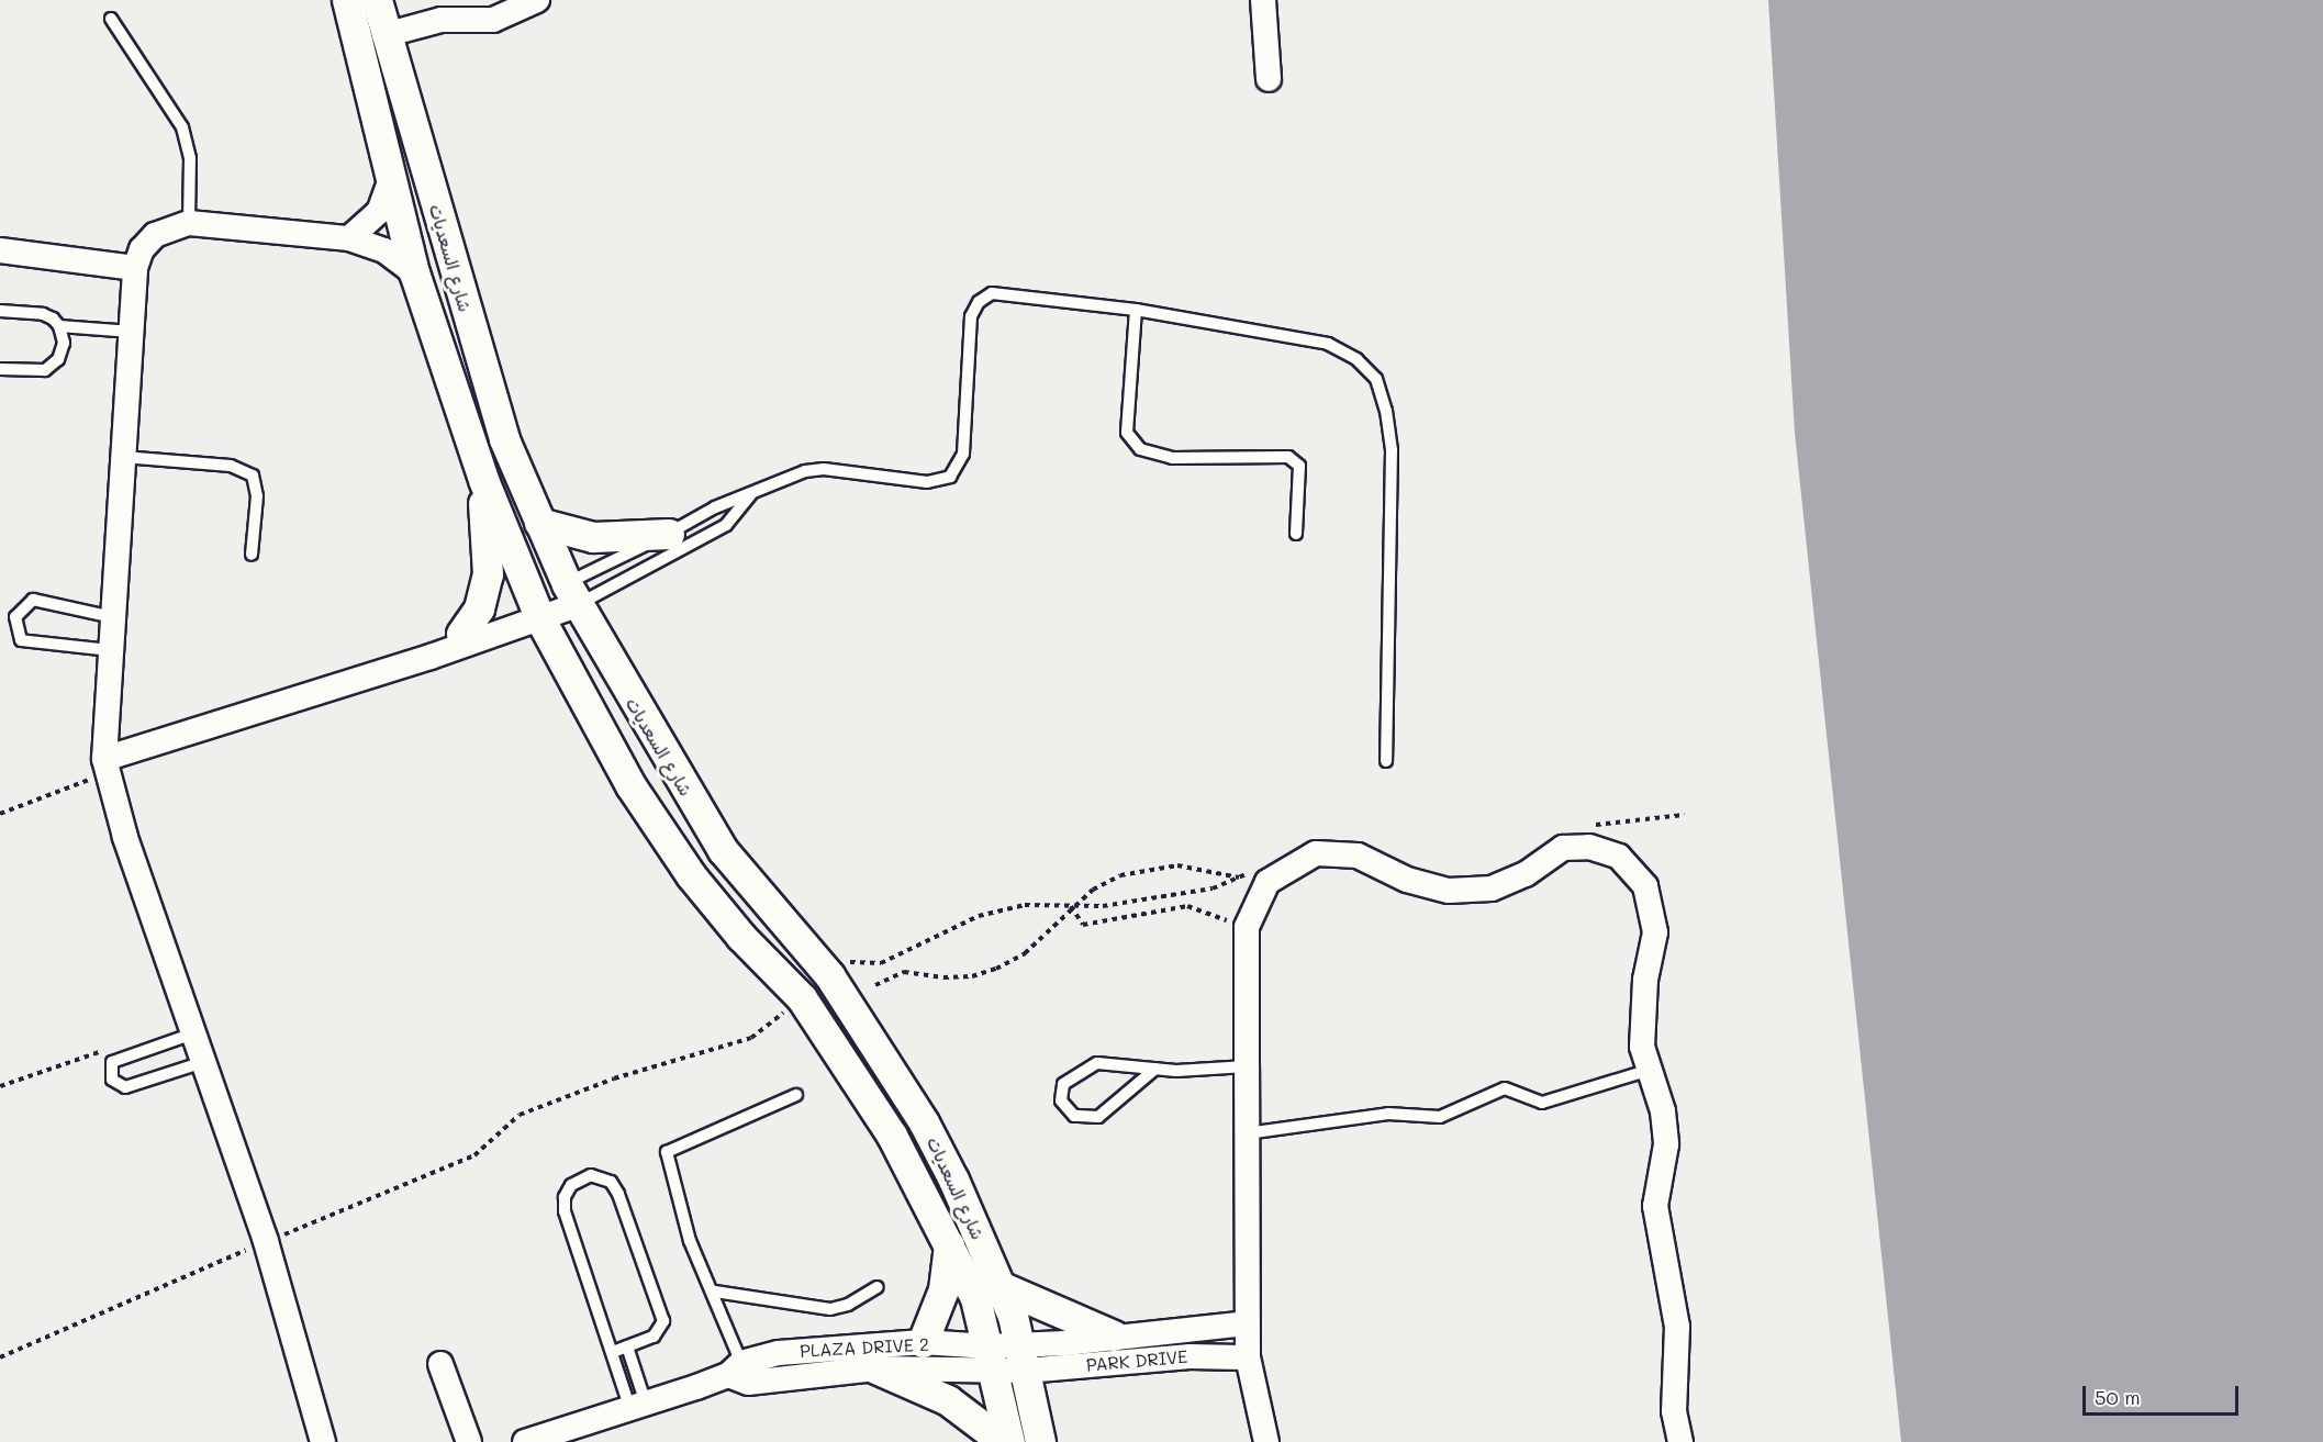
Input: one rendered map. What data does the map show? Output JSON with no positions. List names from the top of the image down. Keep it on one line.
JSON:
{"streets":{"street":["شارع السعديات","PLAZA DRIVE 2","PARK DRIVE"]},"crossings":[["شارع السعديات","PLAZA DRIVE 2"],["شارع السعديات","PARK DRIVE"]],"scale_bar":"50 m"}
